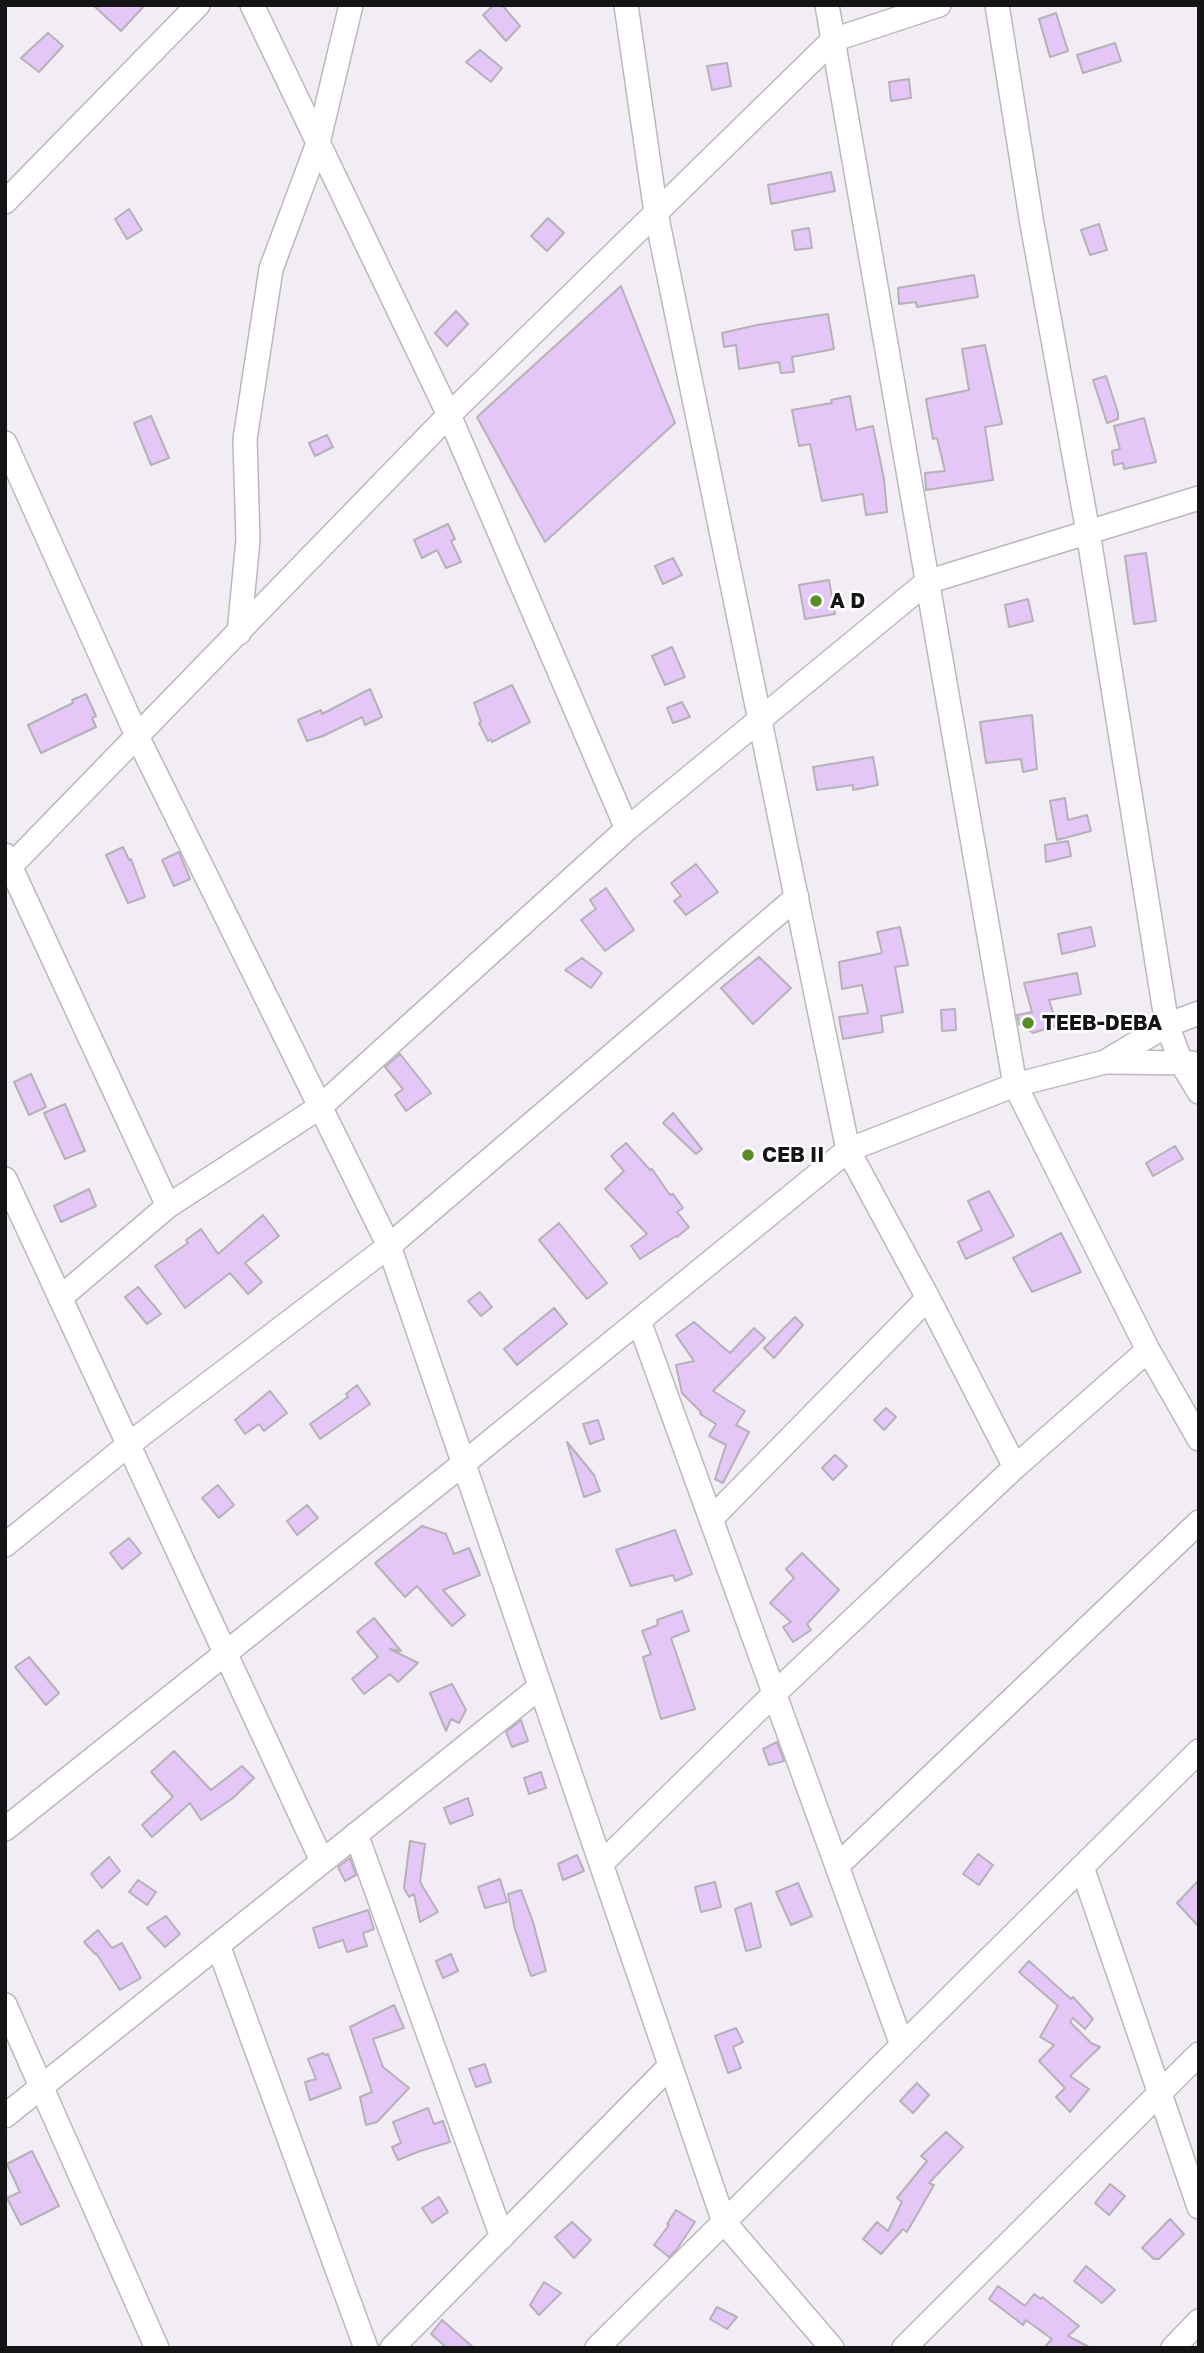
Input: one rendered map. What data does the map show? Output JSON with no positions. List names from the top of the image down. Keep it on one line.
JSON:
{"places":["A D","TEEB-DEBA","CEB II"]}
